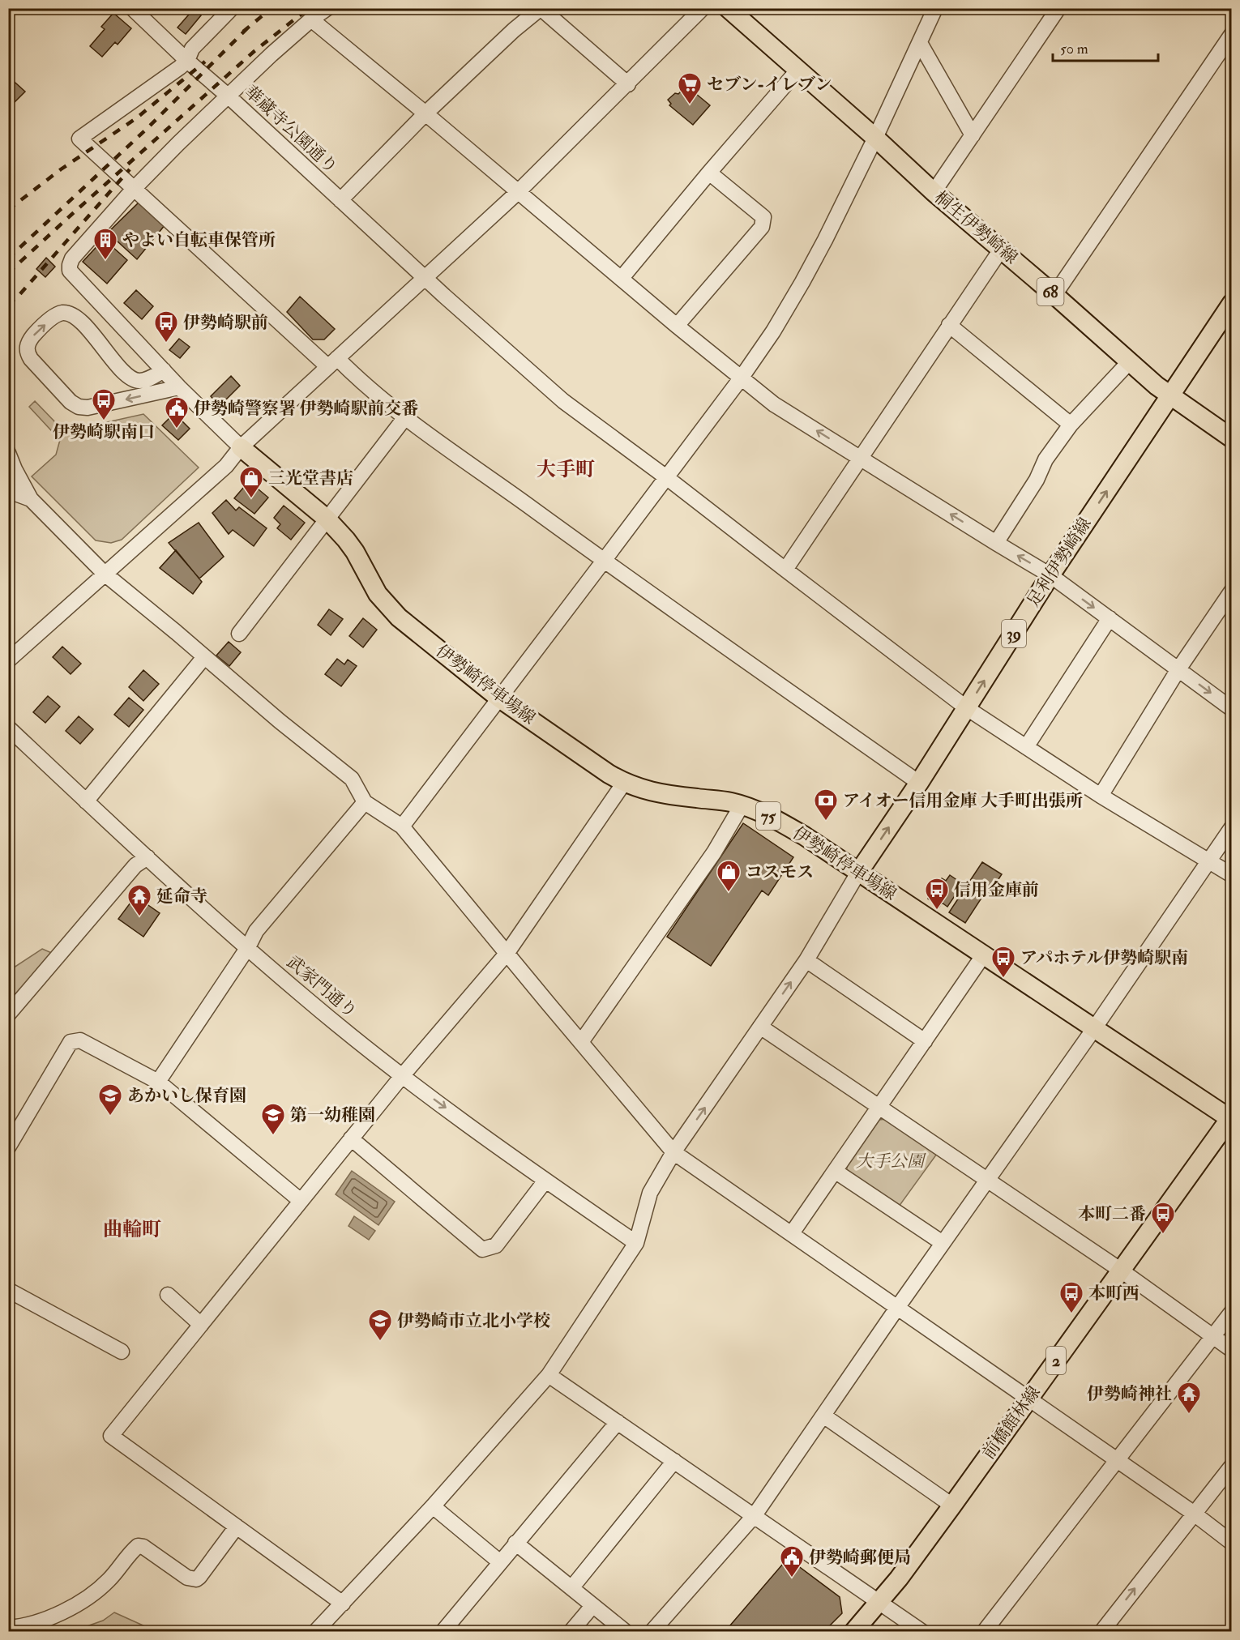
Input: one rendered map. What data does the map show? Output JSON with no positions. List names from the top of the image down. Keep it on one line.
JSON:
{"streets":{"main road":["桐生伊勢崎線","68","足利伊勢崎線","39","伊勢崎停車場線","75","2","前橋館林線"],"street":["華蔵寺公園通り","武家門通り"]},"crossings":[["華蔵寺公園通り","足利伊勢崎線"],["桐生伊勢崎線","足利伊勢崎線"],["足利伊勢崎線","伊勢崎停車場線"],["伊勢崎停車場線","前橋館林線"]],"one_way":["足利伊勢崎線"],"districts":["大手町","曲輪町"],"parks":["大手公園"],"places":{"supermarket":["セブン-イレブン"],"building":["やよい自転車保管所"],"bus stop":["伊勢崎駅前","伊勢崎駅南口","信用金庫前","アパホテル伊勢崎駅南","本町二番","本町西"],"public building":["伊勢崎警察署 伊勢崎駅前交番","伊勢崎郵便局"],"shop":["三光堂書店","コスモス"],"bank":["アイオー信用金庫 大手町出張所"],"temple":["延命寺","伊勢崎神社"],"school or university":["あかいし保育園","第一幼稚園","伊勢崎市立北小学校"]},"scale_bar":"50 m"}
